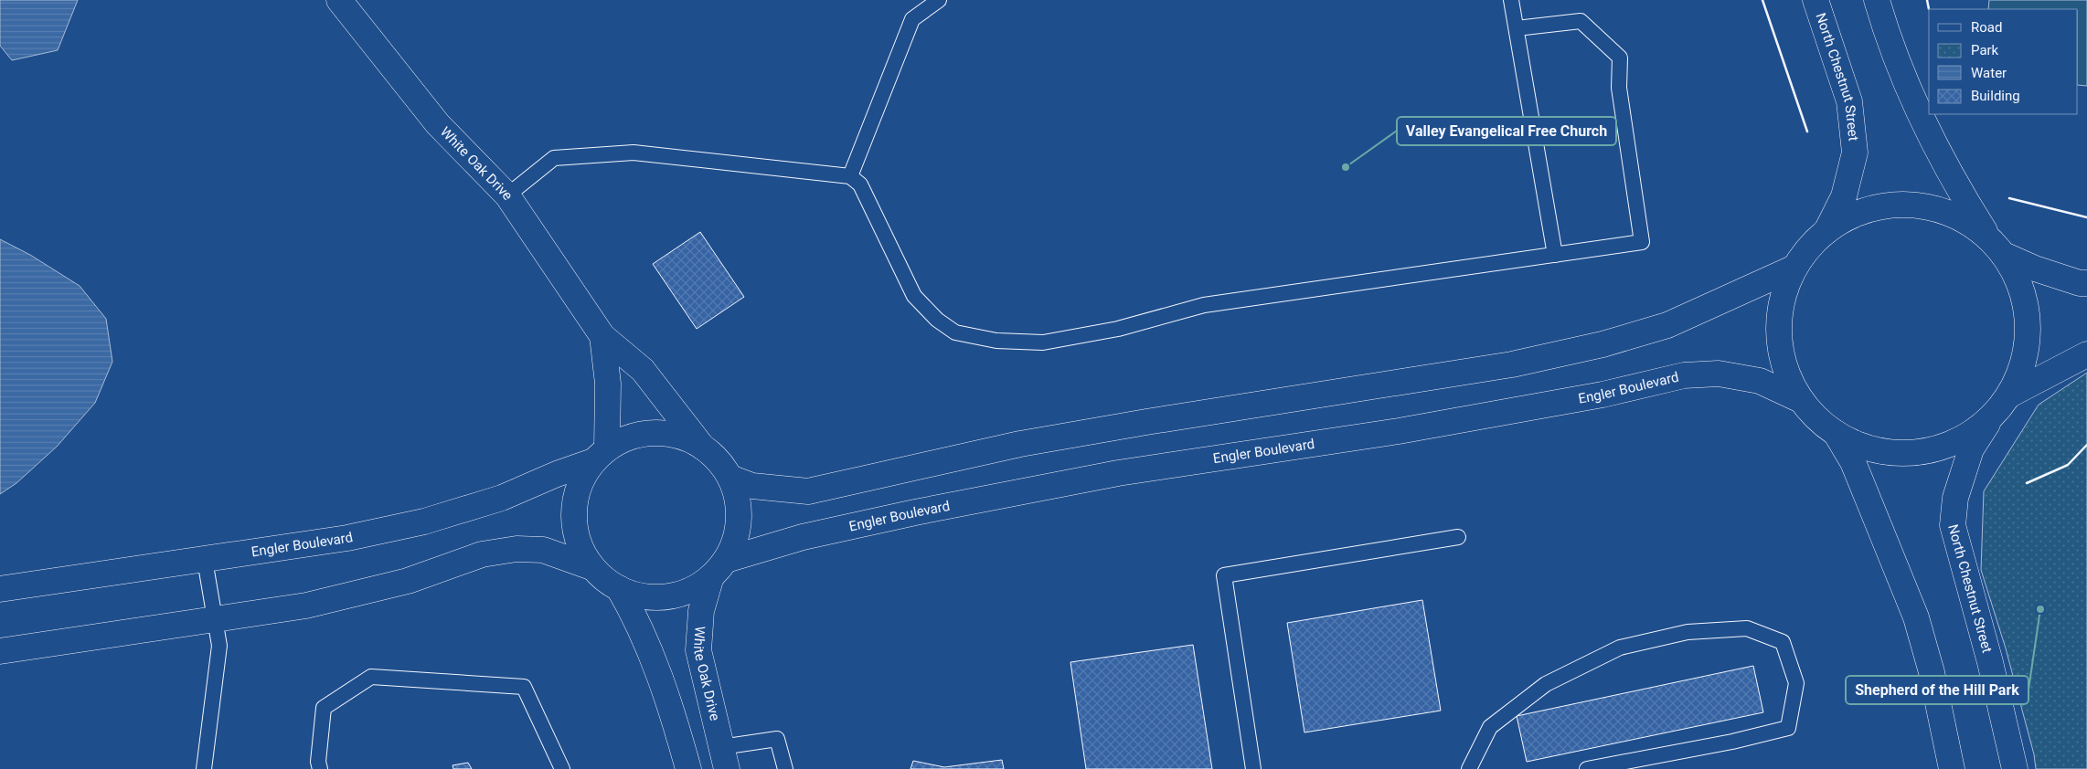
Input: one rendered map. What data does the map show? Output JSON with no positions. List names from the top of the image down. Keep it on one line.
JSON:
{"streets":{"main road":["North Chestnut Street","White Oak Drive","Engler Boulevard"]},"crossings":[["White Oak Drive","Engler Boulevard"]],"places":["Valley Evangelical Free Church","Shepherd of the Hill Park"],"legend":["Road","Park","Water","Building"]}
